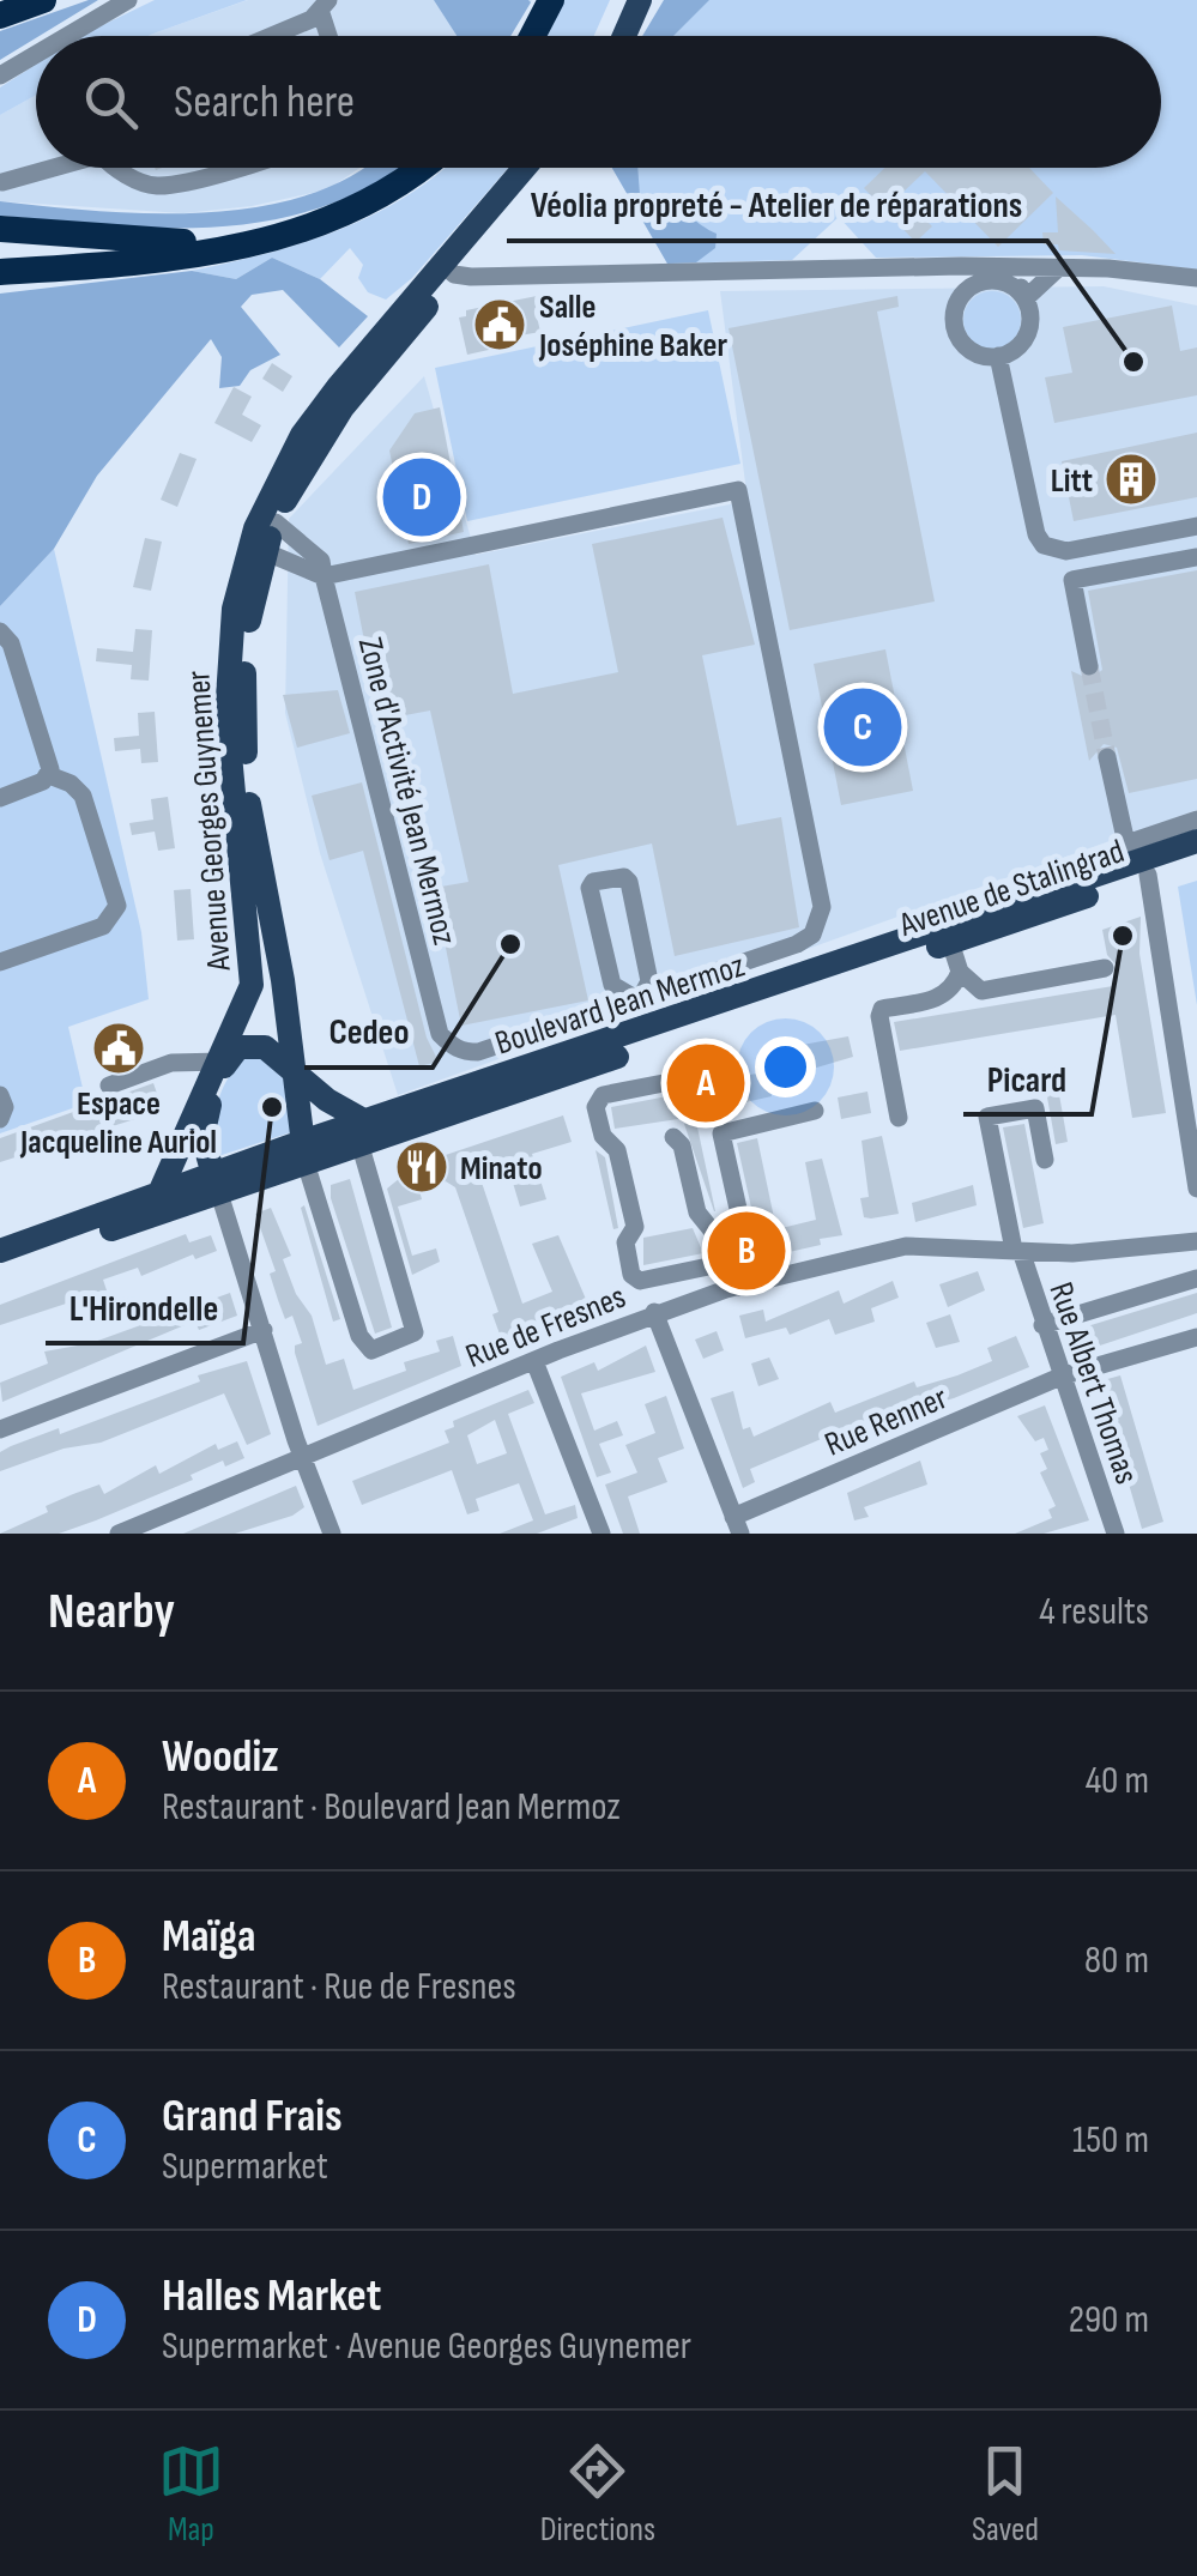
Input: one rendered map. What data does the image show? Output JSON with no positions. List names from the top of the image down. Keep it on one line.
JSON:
{"streets":{"main road":["Avenue Georges Guynemer","Avenue de Stalingrad","Boulevard Jean Mermoz"],"street":["Zone d'Activité Jean Mermoz","Rue de Fresnes","Rue Albert Thomas","Rue Renner"]},"crossings":[["Zone d'Activité Jean Mermoz","Avenue Georges Guynemer"],["Avenue Georges Guynemer","Boulevard Jean Mermoz"],["Avenue de Stalingrad","Boulevard Jean Mermoz"],["Rue de Fresnes","Rue Albert Thomas"],["Rue Albert Thomas","Rue Renner"]],"places":{"public building":["Salle Joséphine Baker","Espace Jacqueline Auriol"],"other":["Véolia propreté - Atelier de réparations","Picard","Cedeo","L'Hirondelle"],"building":["Litt"],"restaurant":["Minato"]},"page":{"search":"Search here","pins":["D","C","A","B"],"heading":["Nearby","4 results"],"list":[{"mark":"A","name":"Woodiz","note":"Restaurant · Boulevard Jean Mermoz","value":"40 m"},{"mark":"B","name":"Maïga","note":"Restaurant · Rue de Fresnes","value":"80 m"},{"mark":"C","name":"Grand Frais","note":"Supermarket","value":"150 m"},{"mark":"D","name":"Halles Market","note":"Supermarket · Avenue Georges Guynemer","value":"290 m"}],"nav":["Map","Directions","Saved"]}}
